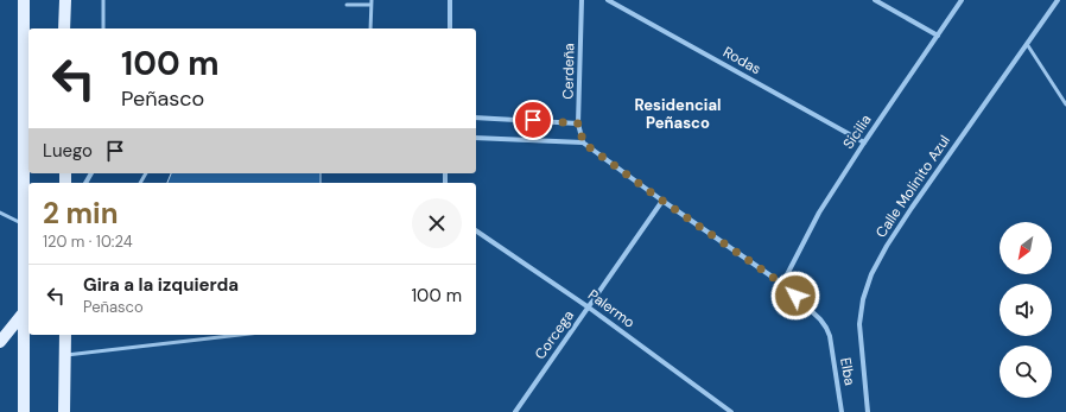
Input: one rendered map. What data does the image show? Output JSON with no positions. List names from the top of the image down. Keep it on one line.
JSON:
{"streets":{"street":["Rodas","Cerdeña","Sicilia","Calle Molinito Azul","Palermo","Corcega","Elba"]},"crossings":[["Rodas","Sicilia"],["Sicilia","Elba"],["Palermo","Corcega"]],"districts":["Residencial Peñasco"],"north":"bottom left","page":{"turn":["100 m","Peñasco"],"then":"Luego","heading":["2 min","120 m · 10:24"],"list":[{"name":"Gira a la izquierda","note":"Peñasco","value":"100 m"}]}}
